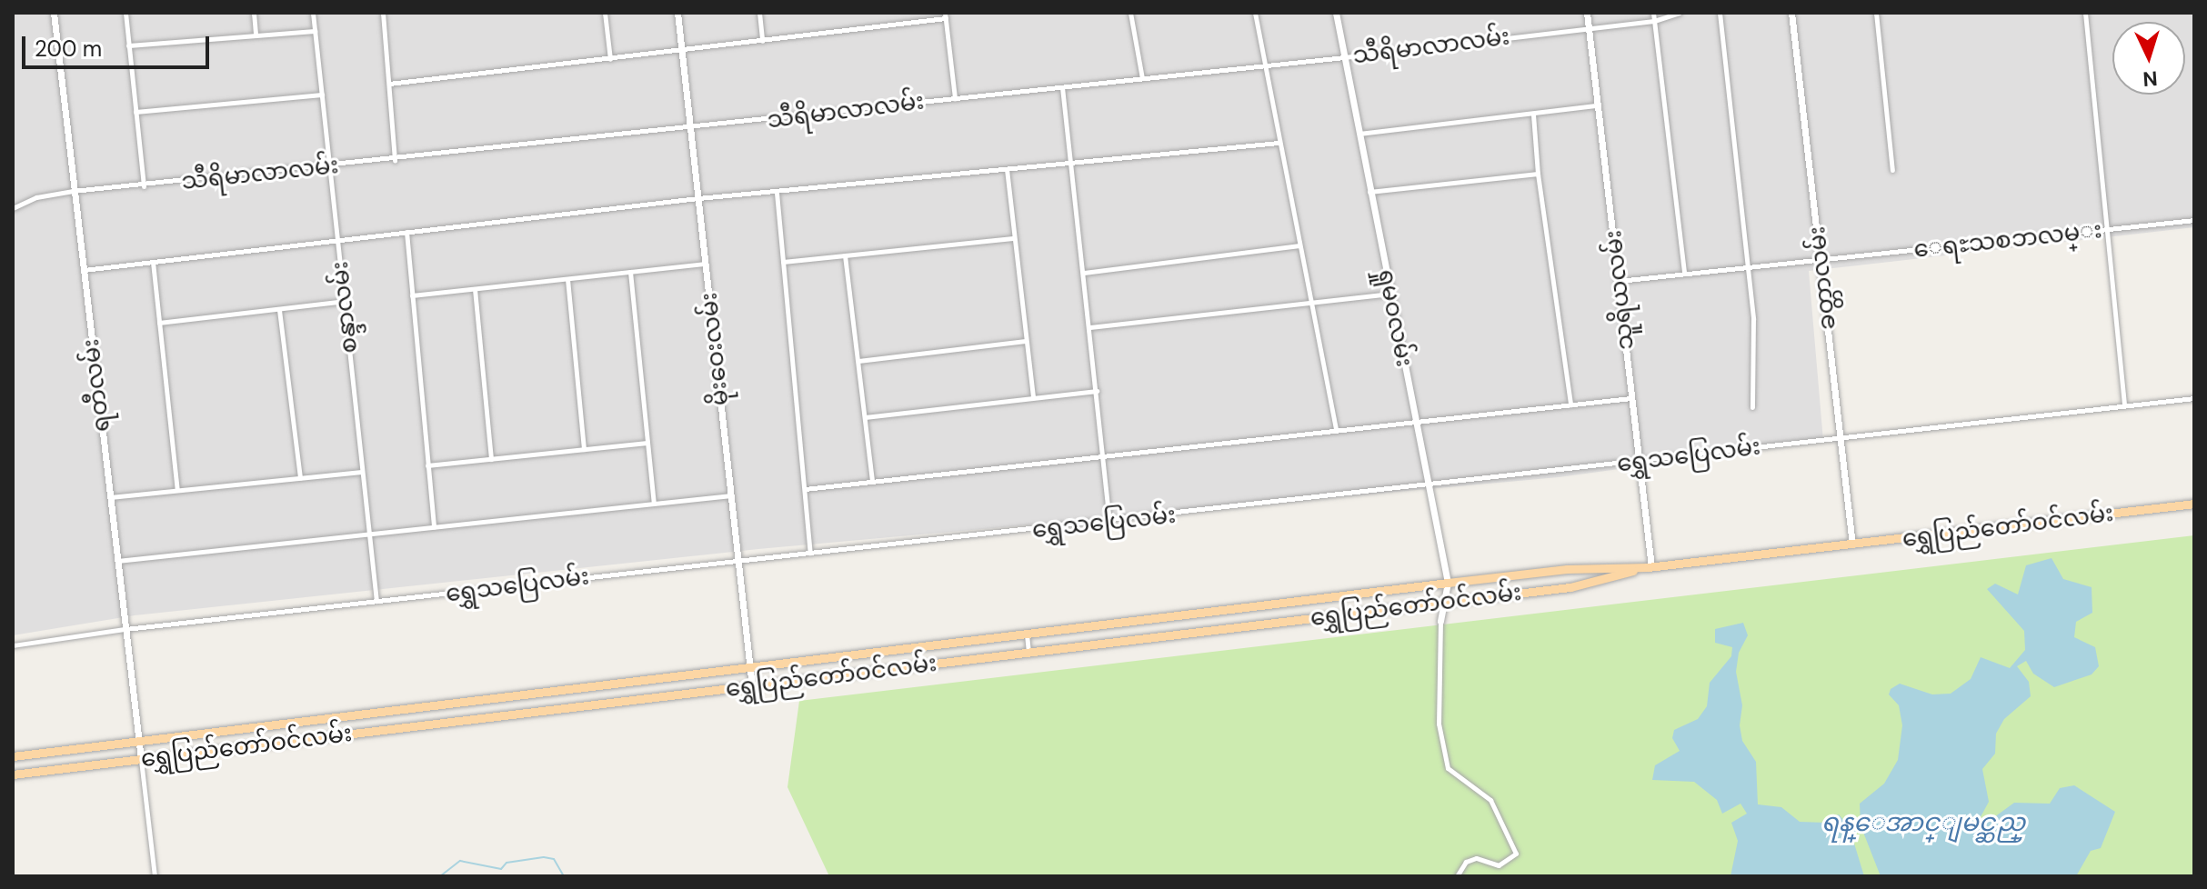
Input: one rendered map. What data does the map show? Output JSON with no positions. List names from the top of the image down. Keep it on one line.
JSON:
{"streets":{"main road":["ရွှေပြည်တော်ဝင်လမ်း"],"street":["သီရိမာလာလမ်း","ေရႊသစၥာလမ္း","ခတ္တာလမ်း","သူရိယလမ်း","စန္ဒာလမ်း","ရှုမဝလမ်း","မိုးဝေးလမ်း","ရတီလမ်း","ရွှေသပြေလမ်း"]},"crossings":[["သီရိမာလာလမ်း","သူရိယလမ်း"],["သီရိမာလာလမ်း","စန္ဒာလမ်း"],["သီရိမာလာလမ်း","ရှုမဝလမ်း"],["သီရိမာလာလမ်း","မိုးဝေးလမ်း"],["သီရိမာလာလမ်း","ရတီလမ်း"],["ေရႊသစၥာလမ္း","ခတ္တာလမ်း"],["ေရႊသစၥာလမ္း","သူရိယလမ်း"],["ခတ္တာလမ်း","ရွှေသပြေလမ်း"],["ခတ္တာလမ်း","ရွှေပြည်တော်ဝင်လမ်း"],["သူရိယလမ်း","ရွှေသပြေလမ်း"],["သူရိယလမ်း","ရွှေပြည်တော်ဝင်လမ်း"],["စန္ဒာလမ်း","ရွှေသပြေလမ်း"],["ရှုမဝလမ်း","ရွှေသပြေလမ်း"],["ရှုမဝလမ်း","ရွှေပြည်တော်ဝင်လမ်း"],["မိုးဝေးလမ်း","ရွှေသပြေလမ်း"],["မိုးဝေးလမ်း","ရွှေပြည်တော်ဝင်လမ်း"],["ရတီလမ်း","ရွှေသပြေလမ်း"],["ရတီလမ်း","ရွှေပြည်တော်ဝင်လမ်း"]],"water":["ရန္ေအာင္ျမင္ဆည္"],"scale_bar":"200 m","north":"bottom"}
